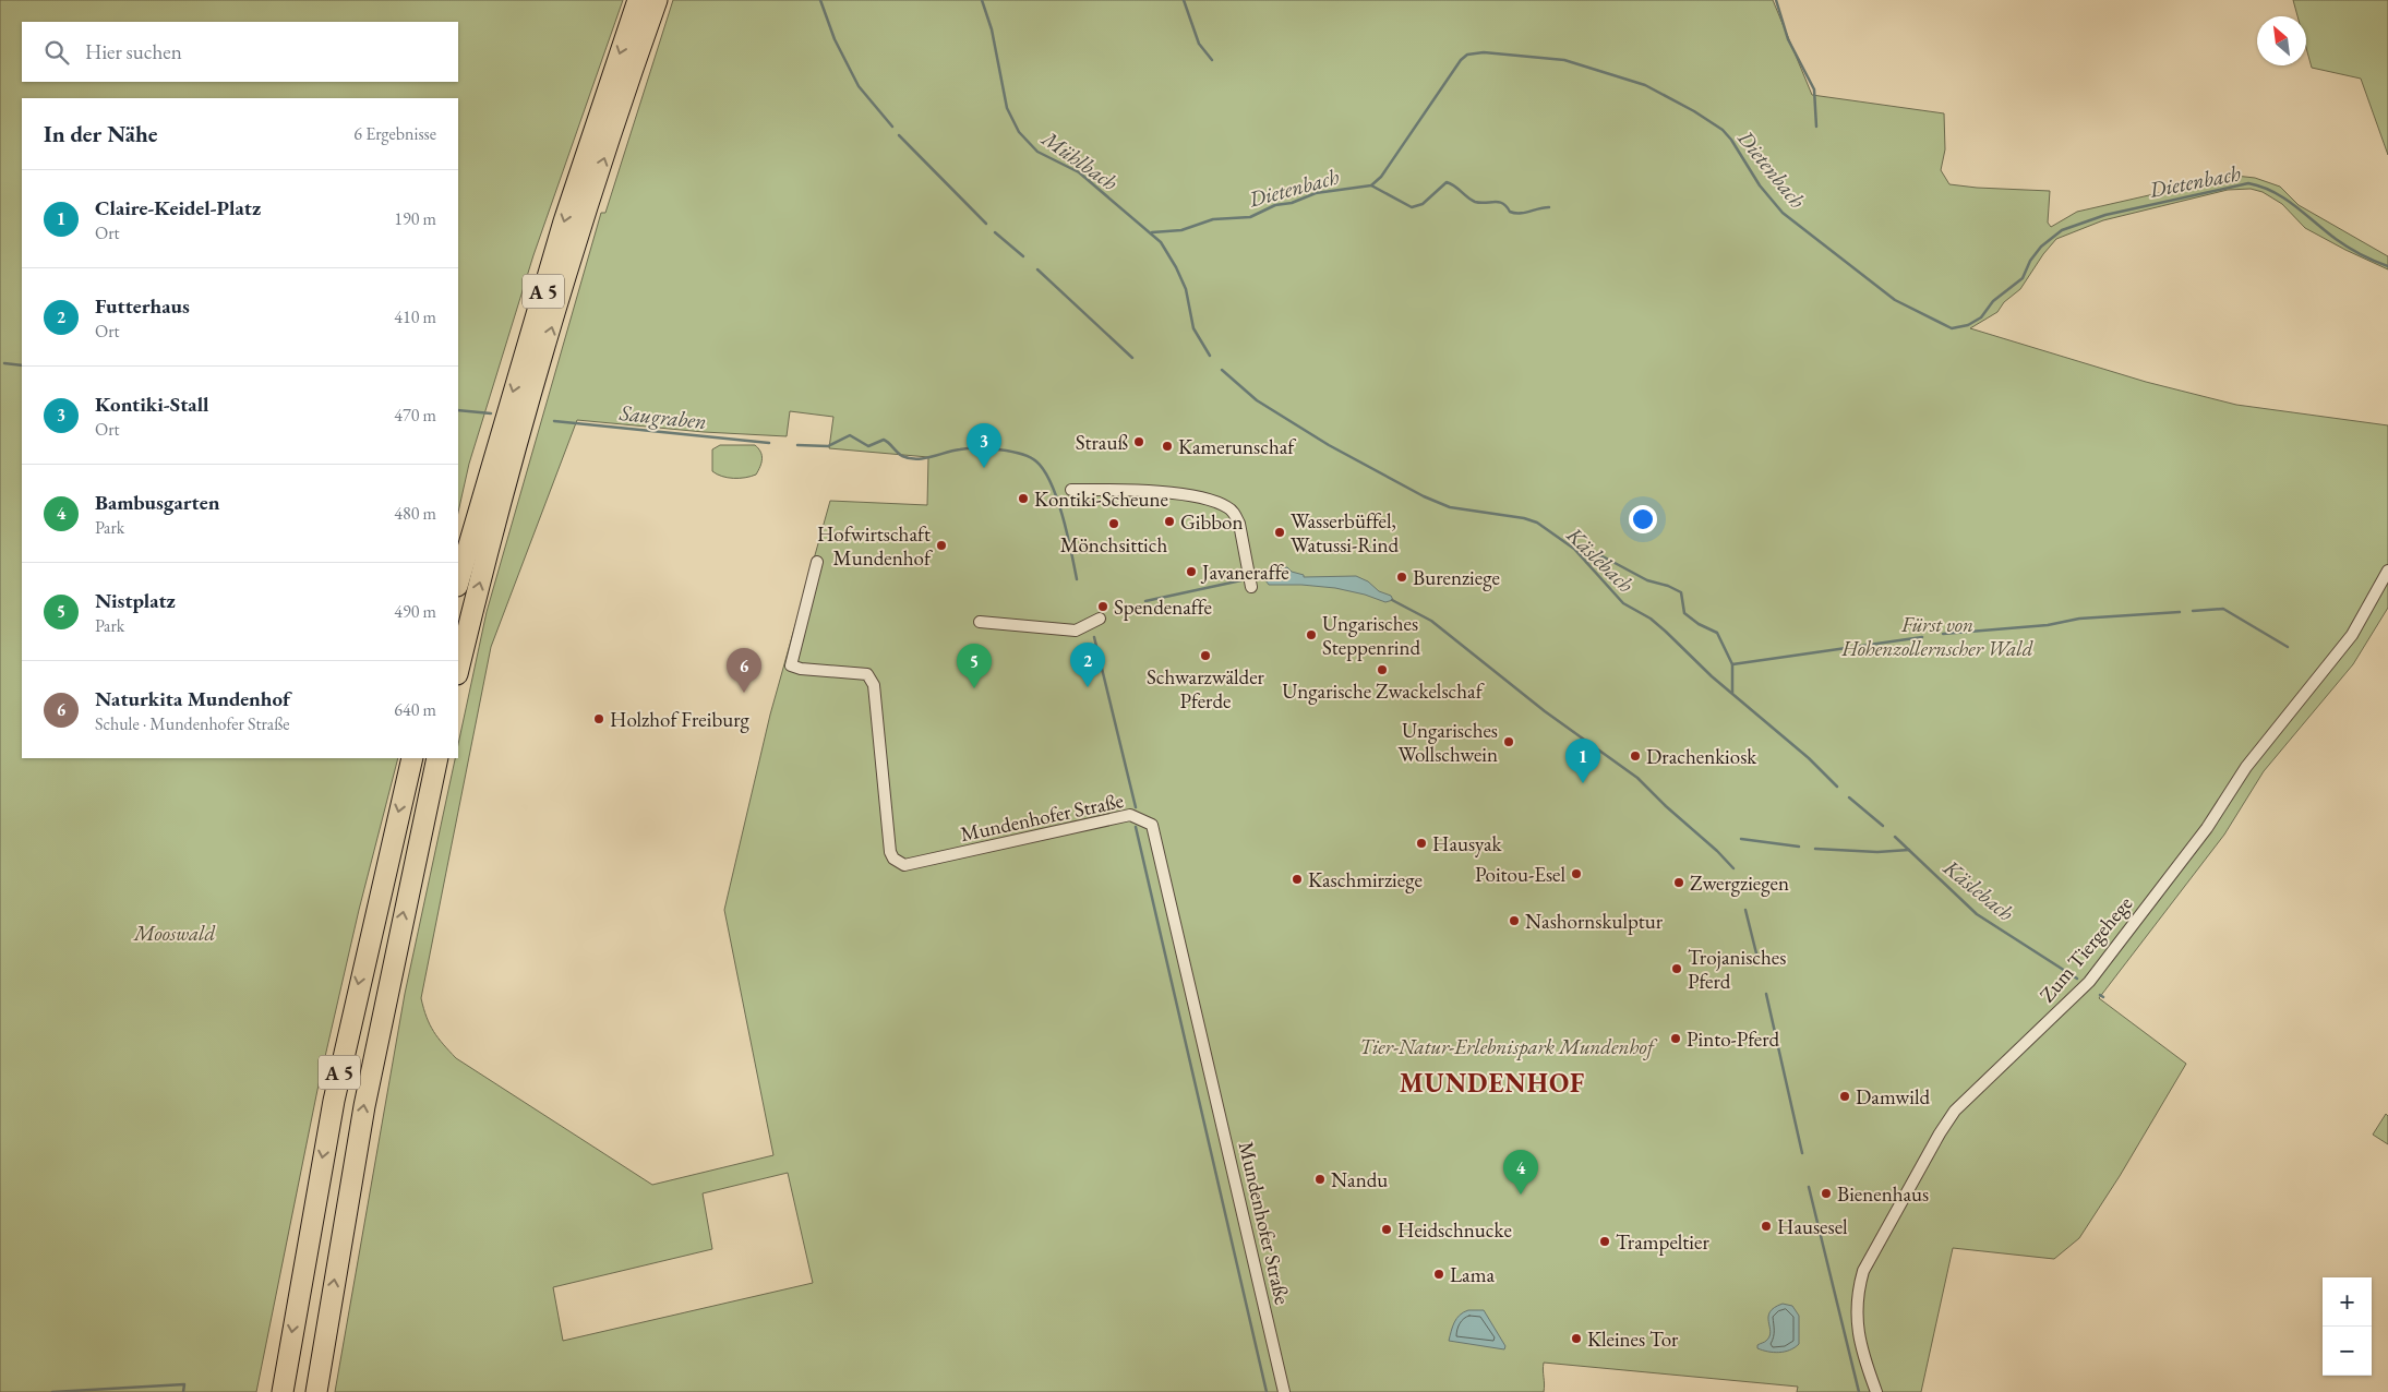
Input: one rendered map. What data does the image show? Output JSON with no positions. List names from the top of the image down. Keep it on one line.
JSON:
{"streets":{"highway":["A 5"],"street":["Mundenhofer Straße","Zum Tiergehege"]},"districts":["MUNDENHOF"],"water":["Mühlbach","Dietenbach","Saugraben","Käslebach"],"parks":["Fürst von Hohenzollernscher Wald","Mooswald","Tier-Natur-Erlebnispark Mundenhof"],"places":["Strauß","Kamerunschaf","Kontiki-Scheune","Gibbon","Mönchsittich","Wasserbüffel, Watussi-Rind","Hofwirtschaft Mundenhof","Javaneraffe","Burenziege","Spendenaffe","Ungarisches Steppenrind","Schwarzwälder Pferde","Ungarische Zwackelschaf","Holzhof Freiburg","Ungarisches Wollschwein","Drachenkiosk","Hausyak","Poitou-Esel","Kaschmirziege","Zwergziegen","Nashornskulptur","Trojanisches Pferd","Pinto-Pferd","Damwild","Nandu","Bienenhaus","Hausesel","Heidschnucke","Trampeltier","Lama","Kleines Tor"],"north":"top left","page":{"search":"Hier suchen","heading":["In der Nähe","6 Ergebnisse"],"list":[{"mark":"1","name":"Claire-Keidel-Platz","note":"Ort","value":"190 m"},{"mark":"2","name":"Futterhaus","note":"Ort","value":"410 m"},{"mark":"3","name":"Kontiki-Stall","note":"Ort","value":"470 m"},{"mark":"4","name":"Bambusgarten","note":"Park","value":"480 m"},{"mark":"5","name":"Nistplatz","note":"Park","value":"490 m"},{"mark":"6","name":"Naturkita Mundenhof","note":"Schule · Mundenhofer Straße","value":"640 m"}],"pins":["3","2","5","6","1","4"],"map_buttons":["+","−"]}}
